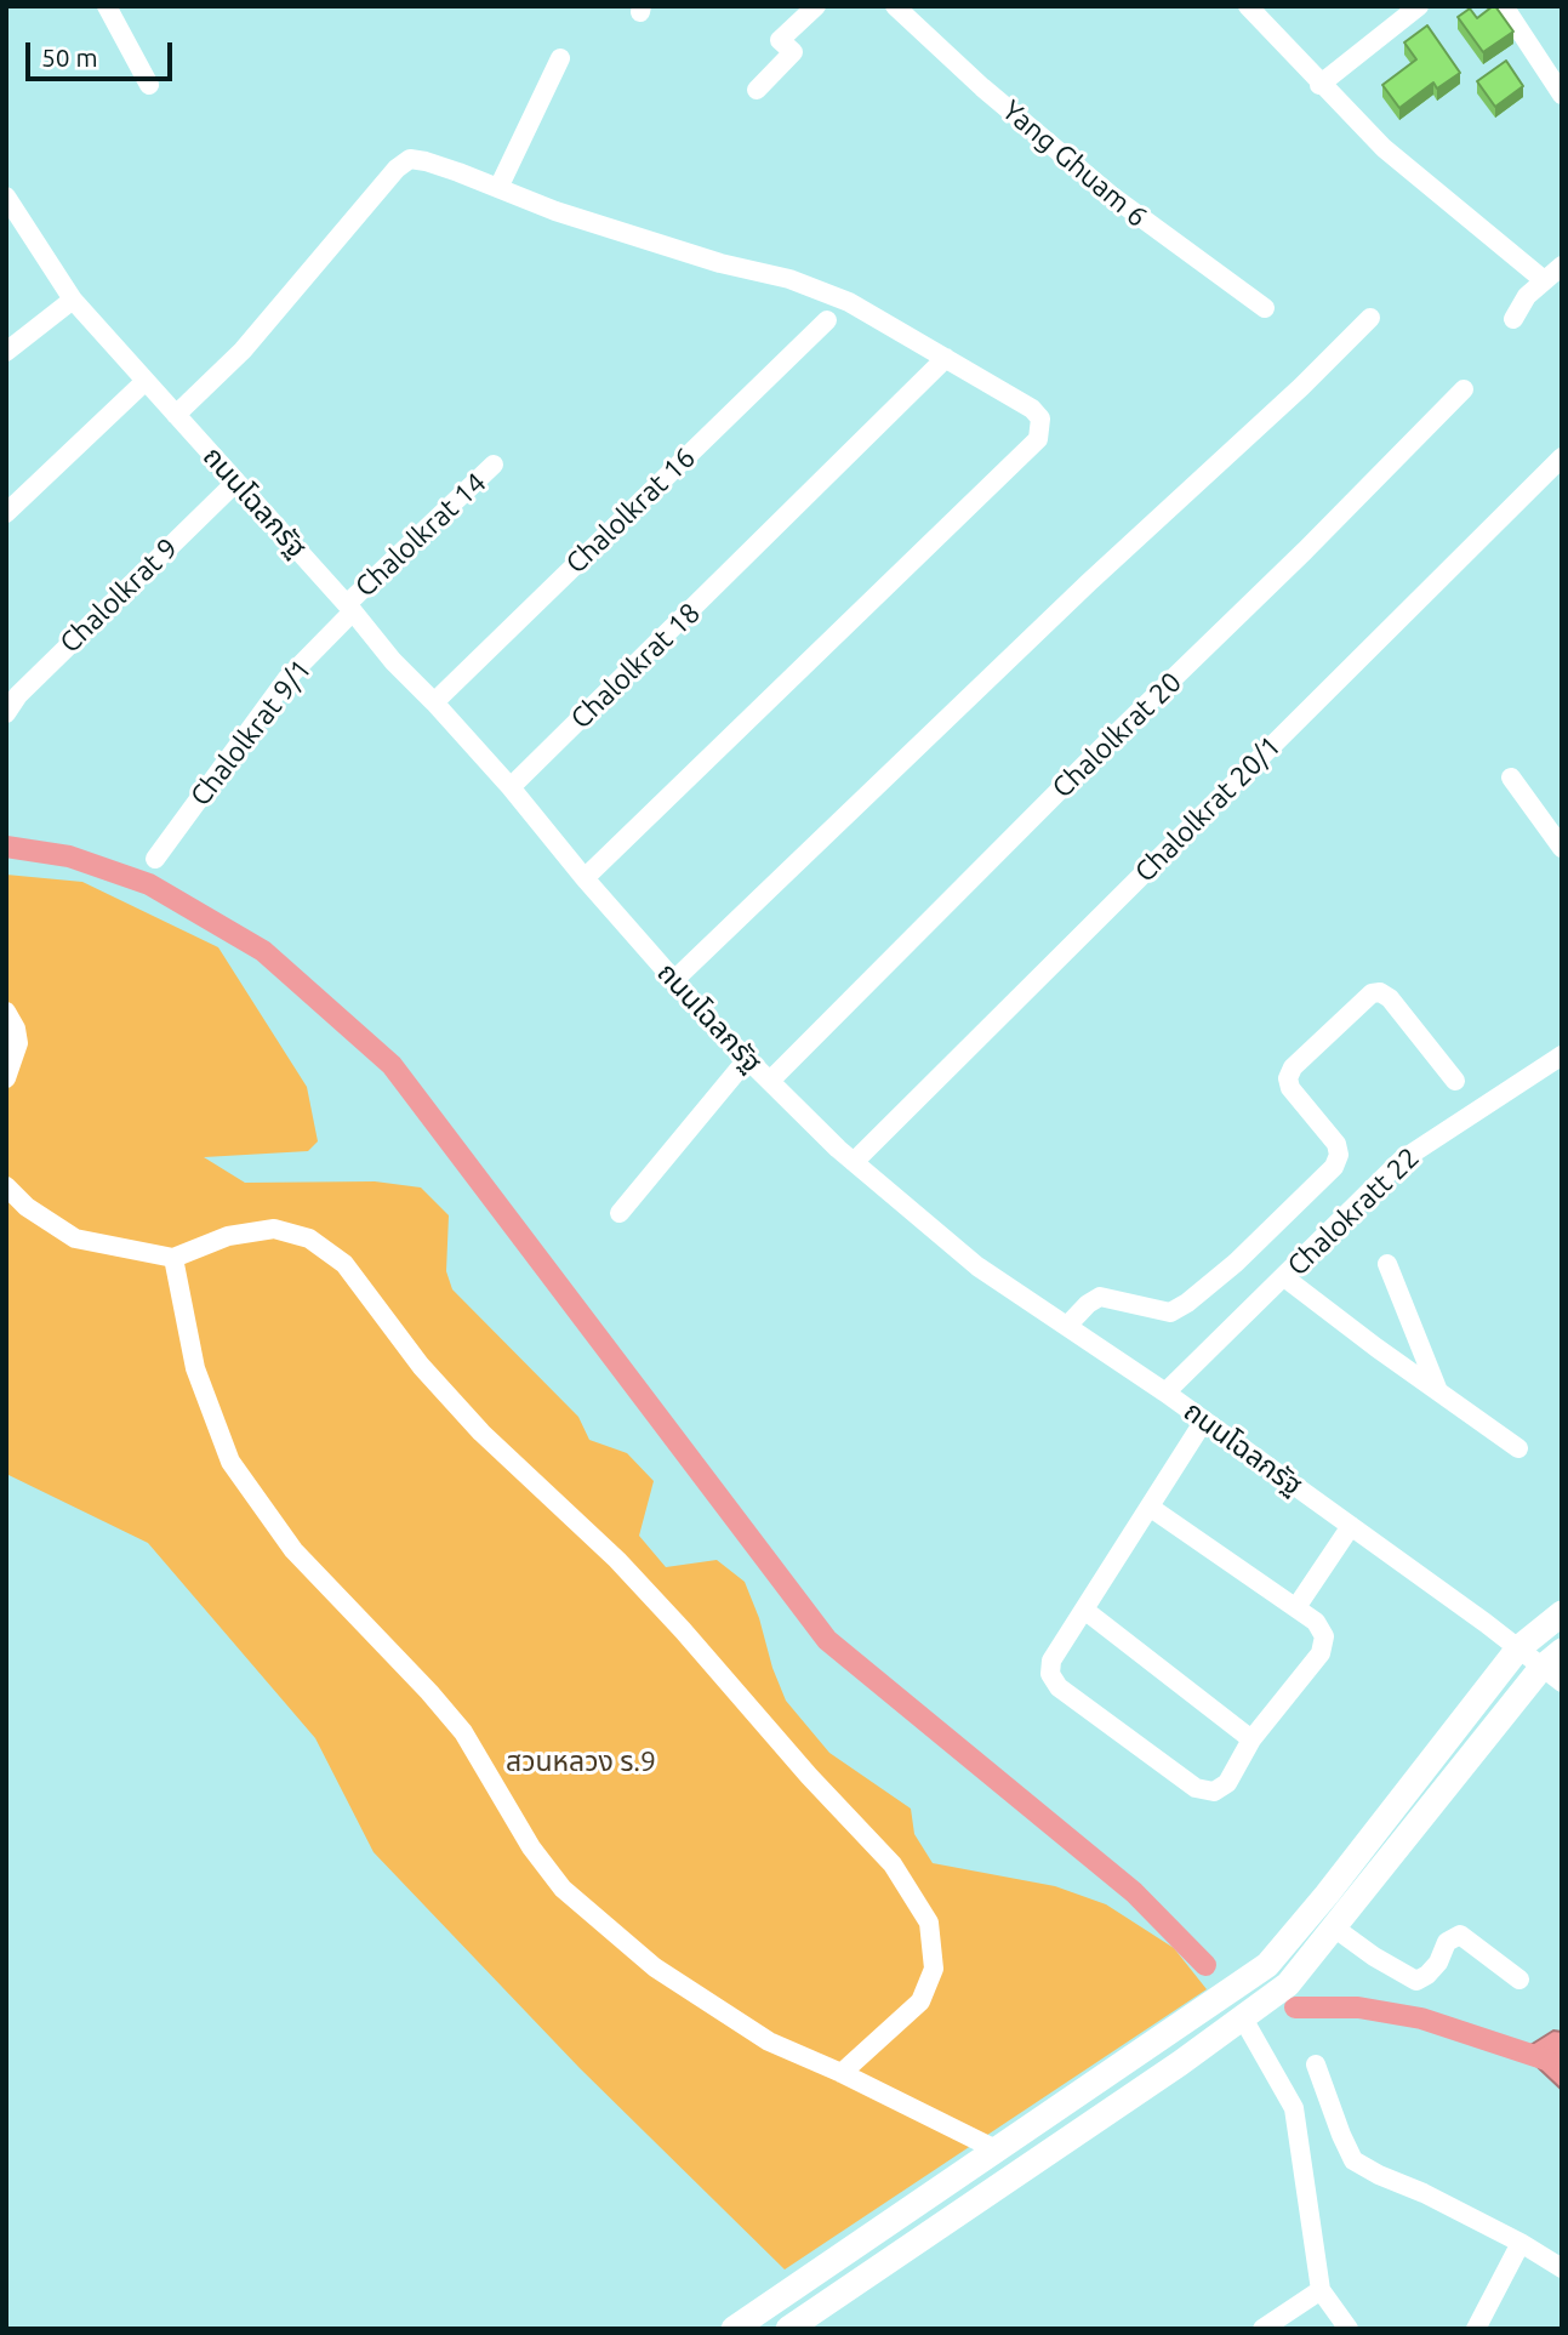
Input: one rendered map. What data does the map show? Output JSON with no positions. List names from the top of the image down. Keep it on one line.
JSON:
{"streets":{"street":["Yang Ghuam 6","ถนนโฉลกรัฐ","Chalolkrat 16","Chalolkrat 14","Chalolkrat 9","Chalolkrat 18","Chalolkrat 9/1","Chalolkrat 20","Chalolkrat 20/1","Chalokratt 22"]},"crossings":[["ถนนโฉลกรัฐ","Chalolkrat 16"],["ถนนโฉลกรัฐ","Chalolkrat 14"],["ถนนโฉลกรัฐ","Chalolkrat 9"],["ถนนโฉลกรัฐ","Chalolkrat 18"],["ถนนโฉลกรัฐ","Chalolkrat 9/1"],["ถนนโฉลกรัฐ","Chalolkrat 20"],["ถนนโฉลกรัฐ","Chalolkrat 20/1"],["ถนนโฉลกรัฐ","Chalokratt 22"],["Chalolkrat 14","Chalolkrat 9/1"]],"parks":["สวนหลวง ร.9"],"scale_bar":"50 m"}
